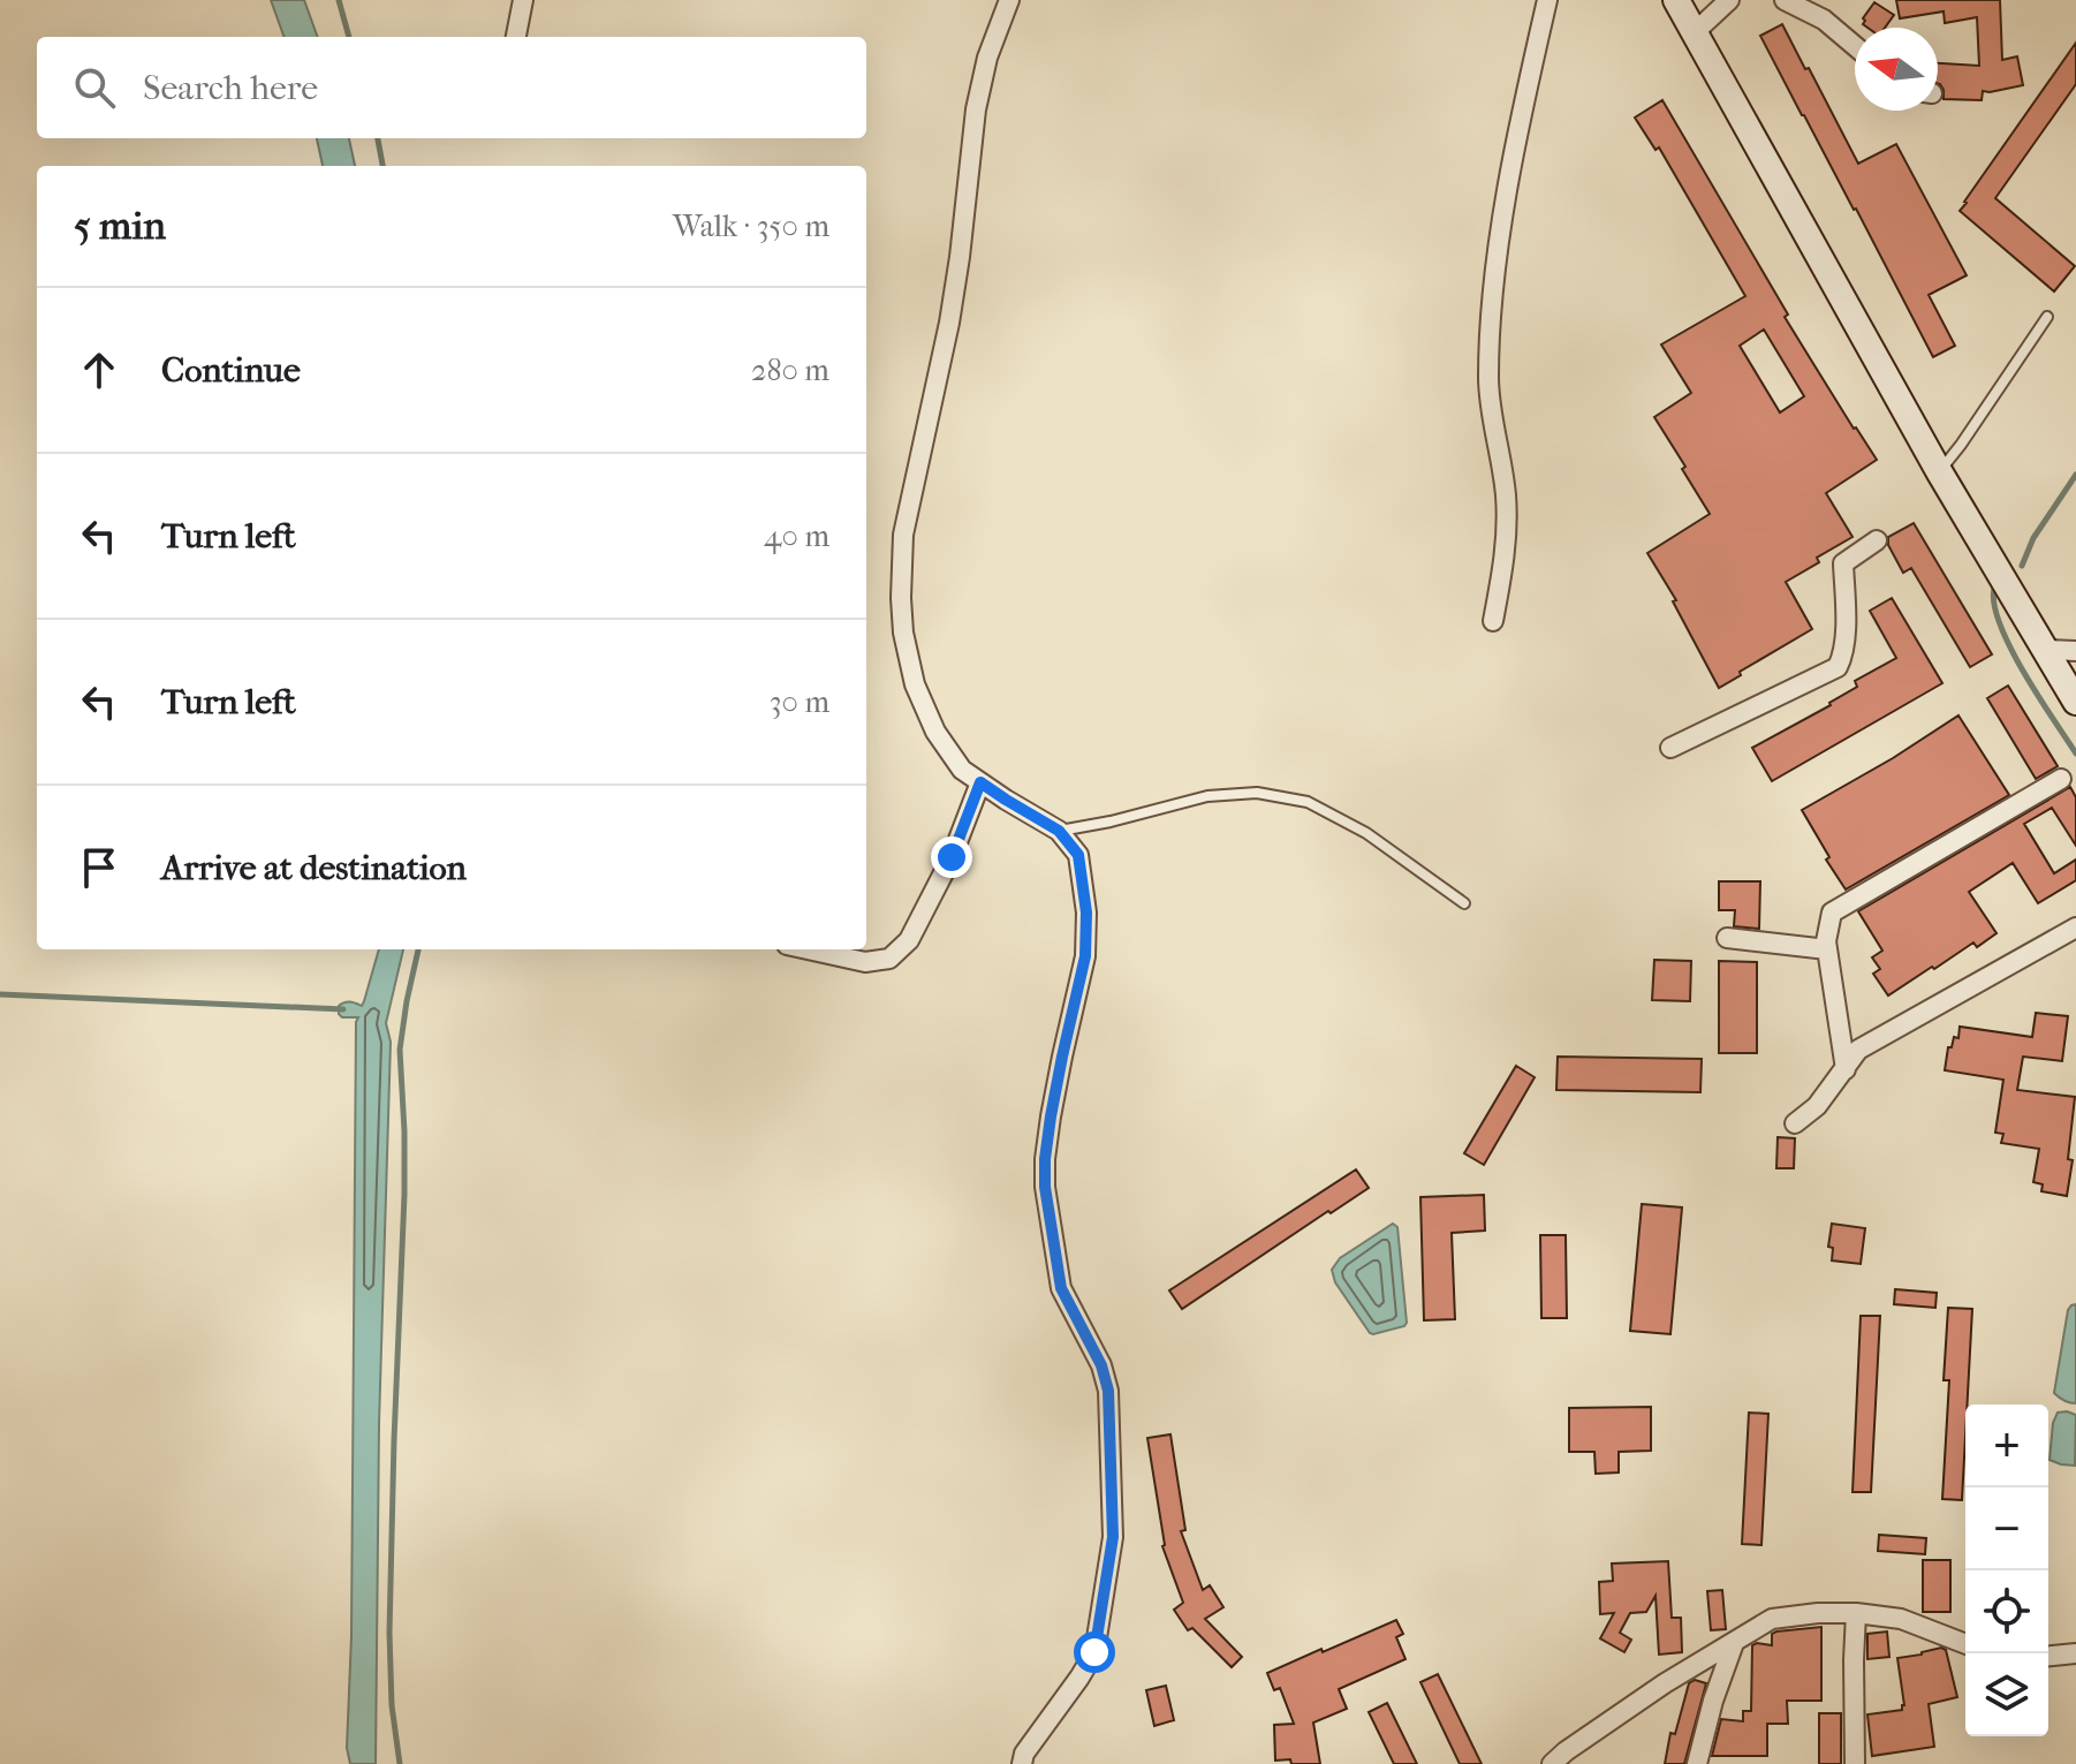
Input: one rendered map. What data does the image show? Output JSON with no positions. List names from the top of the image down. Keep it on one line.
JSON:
{"north":"left","page":{"search":"Search here","heading":["5 min","Walk · 350 m"],"list":[["Continue","280 m"],["Turn left","40 m"],["Turn left","30 m"],"Arrive at destination"],"map_buttons":["+","−"]}}
